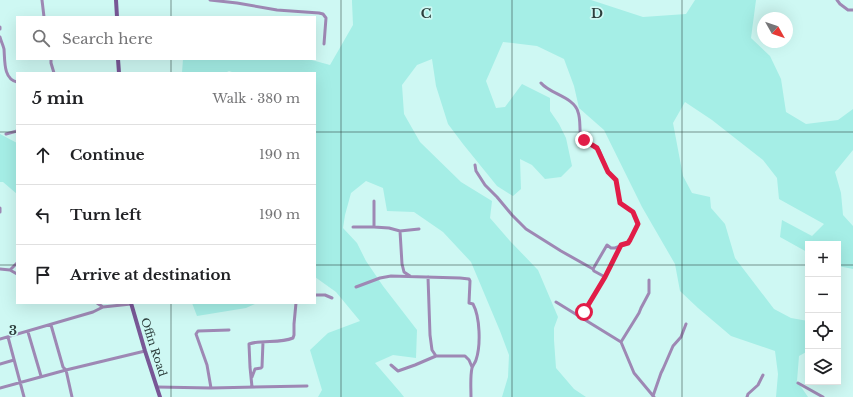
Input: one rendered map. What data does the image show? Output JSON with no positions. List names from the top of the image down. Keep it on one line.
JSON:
{"streets":{"street":["Offin Road"]},"north":"bottom right","page":{"search":"Search here","heading":["5 min","Walk · 380 m"],"list":[["Continue","190 m"],["Turn left","190 m"],"Arrive at destination"],"map_buttons":["+","−"]},"grid":{"columns":["C","D"],"rows":["3"]}}
